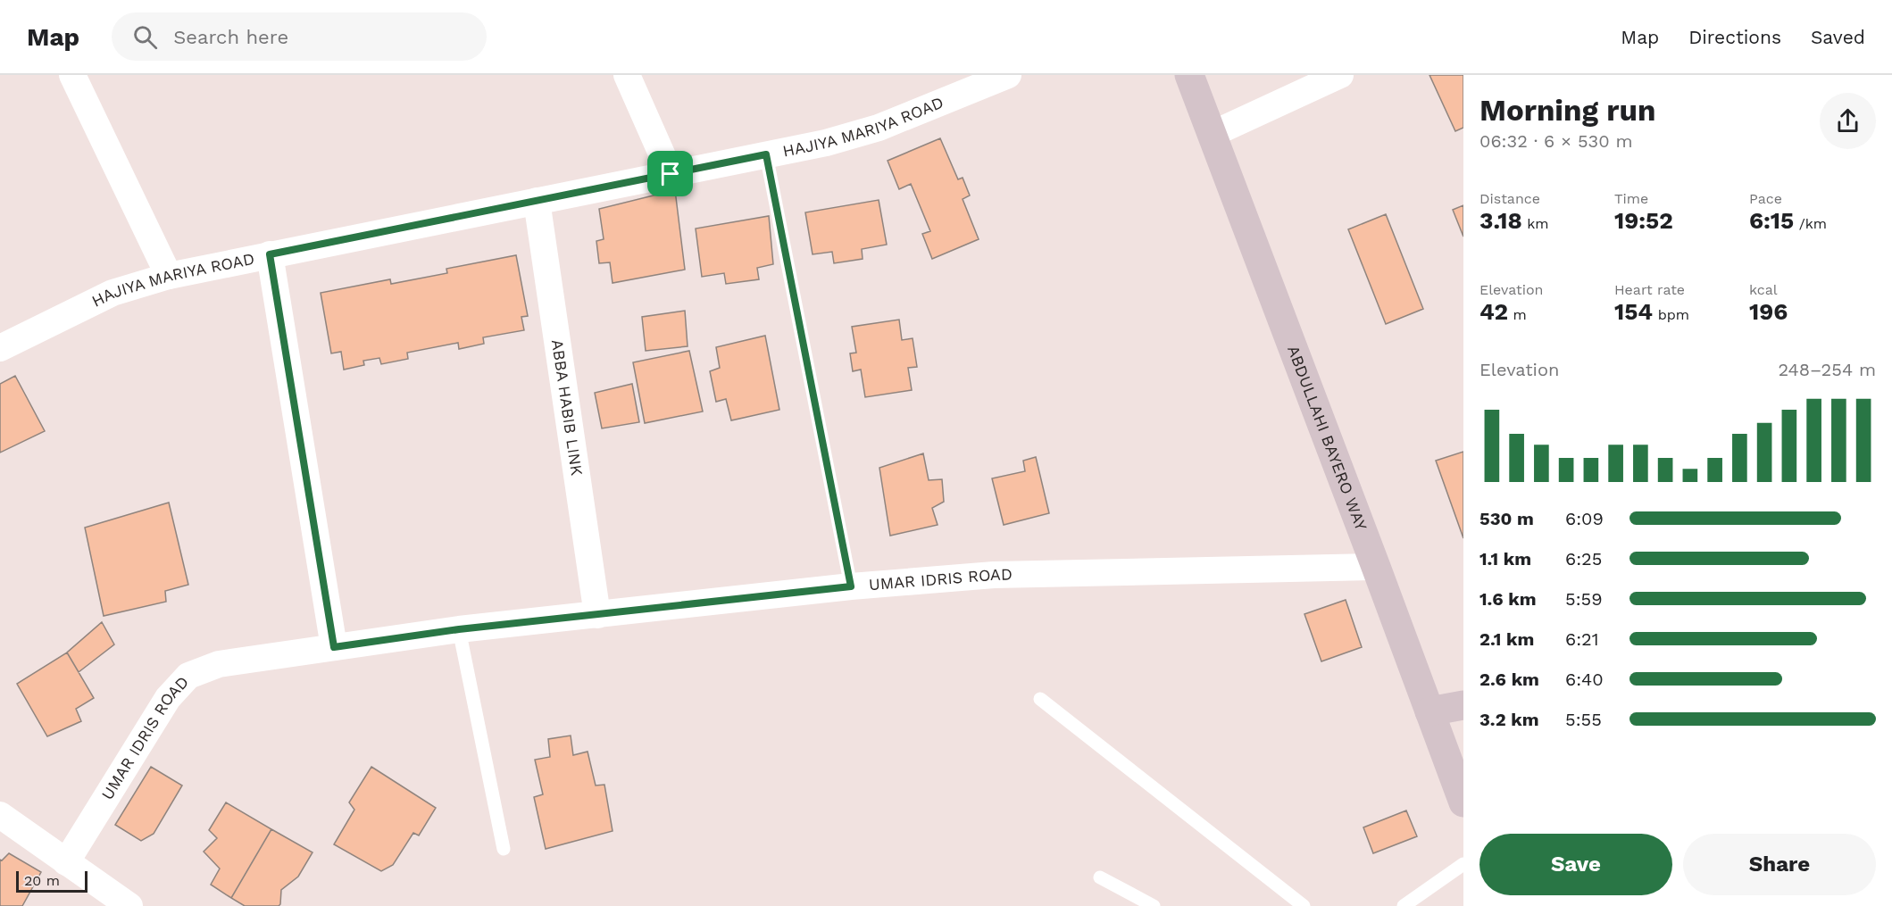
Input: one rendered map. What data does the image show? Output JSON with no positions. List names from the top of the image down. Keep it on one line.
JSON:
{"streets":{"street":["HAJIYA MARIYA ROAD","ABBA HABIB LINK","ABDULLAHI BAYERO WAY","UMAR IDRIS ROAD"]},"crossings":[["HAJIYA MARIYA ROAD","ABBA HABIB LINK"],["ABBA HABIB LINK","UMAR IDRIS ROAD"],["ABDULLAHI BAYERO WAY","UMAR IDRIS ROAD"]],"scale_bar":"20 m","page":{"header":"Map","search":"Search here","nav":["Map","Directions","Saved"],"heading":["Morning run","06:32 · 6 × 530 m"],"stats":[["Distance","3.18 km"],["Time","19:52"],["Pace","6:15 /km"],["Elevation","42 m"],["Heart rate","154 bpm"],["kcal","196"]],"chart":["Elevation","248–254 m"],"list":[{"name":"530 m","note":"6:09"},{"name":"1.1 km","note":"6:25"},{"name":"1.6 km","note":"5:59"},{"name":"2.1 km","note":"6:21"},{"name":"2.6 km","note":"6:40"},{"name":"3.2 km","note":"5:55"}],"buttons":["Save","Share"],"scale":"20 m"}}
